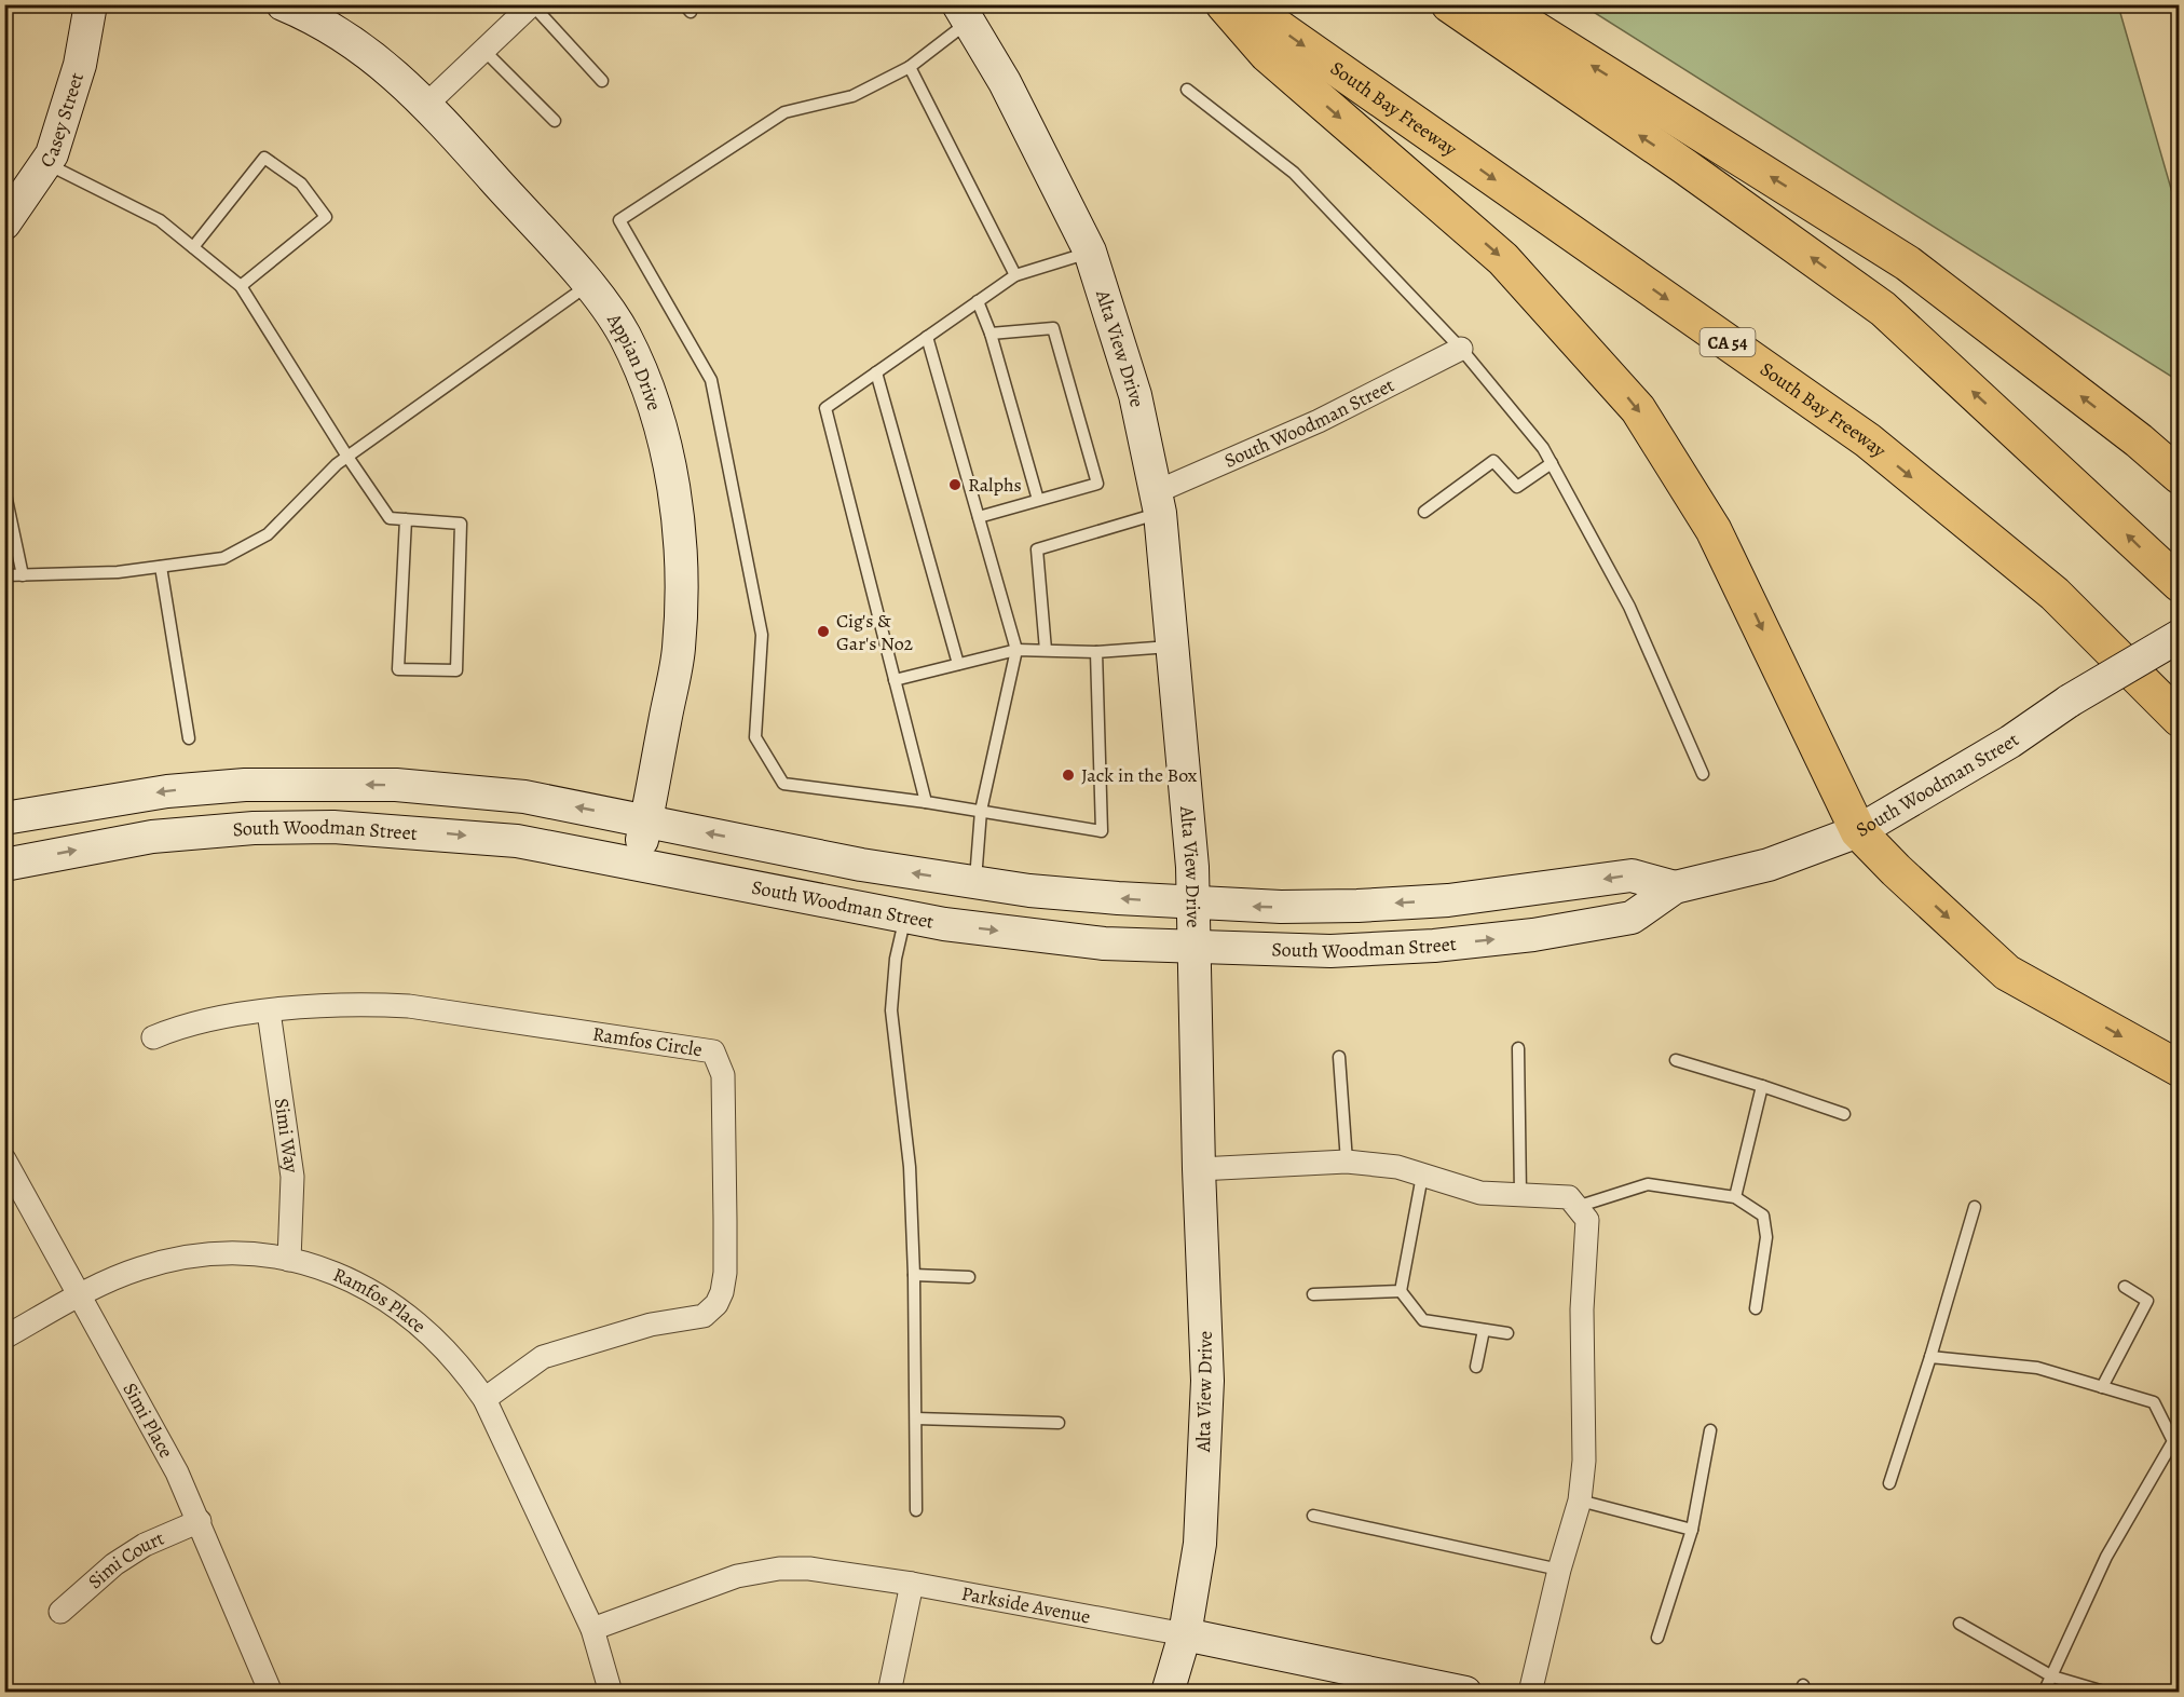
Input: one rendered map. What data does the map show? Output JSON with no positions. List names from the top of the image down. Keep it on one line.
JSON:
{"streets":{"highway":["South Bay Freeway","CA 54"],"main road":["Casey Street","Alta View Drive","Appian Drive","South Woodman Street","Parkside Avenue"],"street":["Ramfos Circle","Simi Way","Ramfos Place","Simi Place","Simi Court"]},"crossings":[["Alta View Drive","South Woodman Street"],["Alta View Drive","Parkside Avenue"],["Appian Drive","South Woodman Street"],["Ramfos Circle","Simi Way"],["Ramfos Circle","Ramfos Place"],["Simi Way","Ramfos Place"],["Ramfos Place","Simi Place"],["Ramfos Place","Parkside Avenue"],["Simi Place","Simi Court"]],"places":["Ralphs","Cig's & Gar's No2","Jack in the Box"]}
